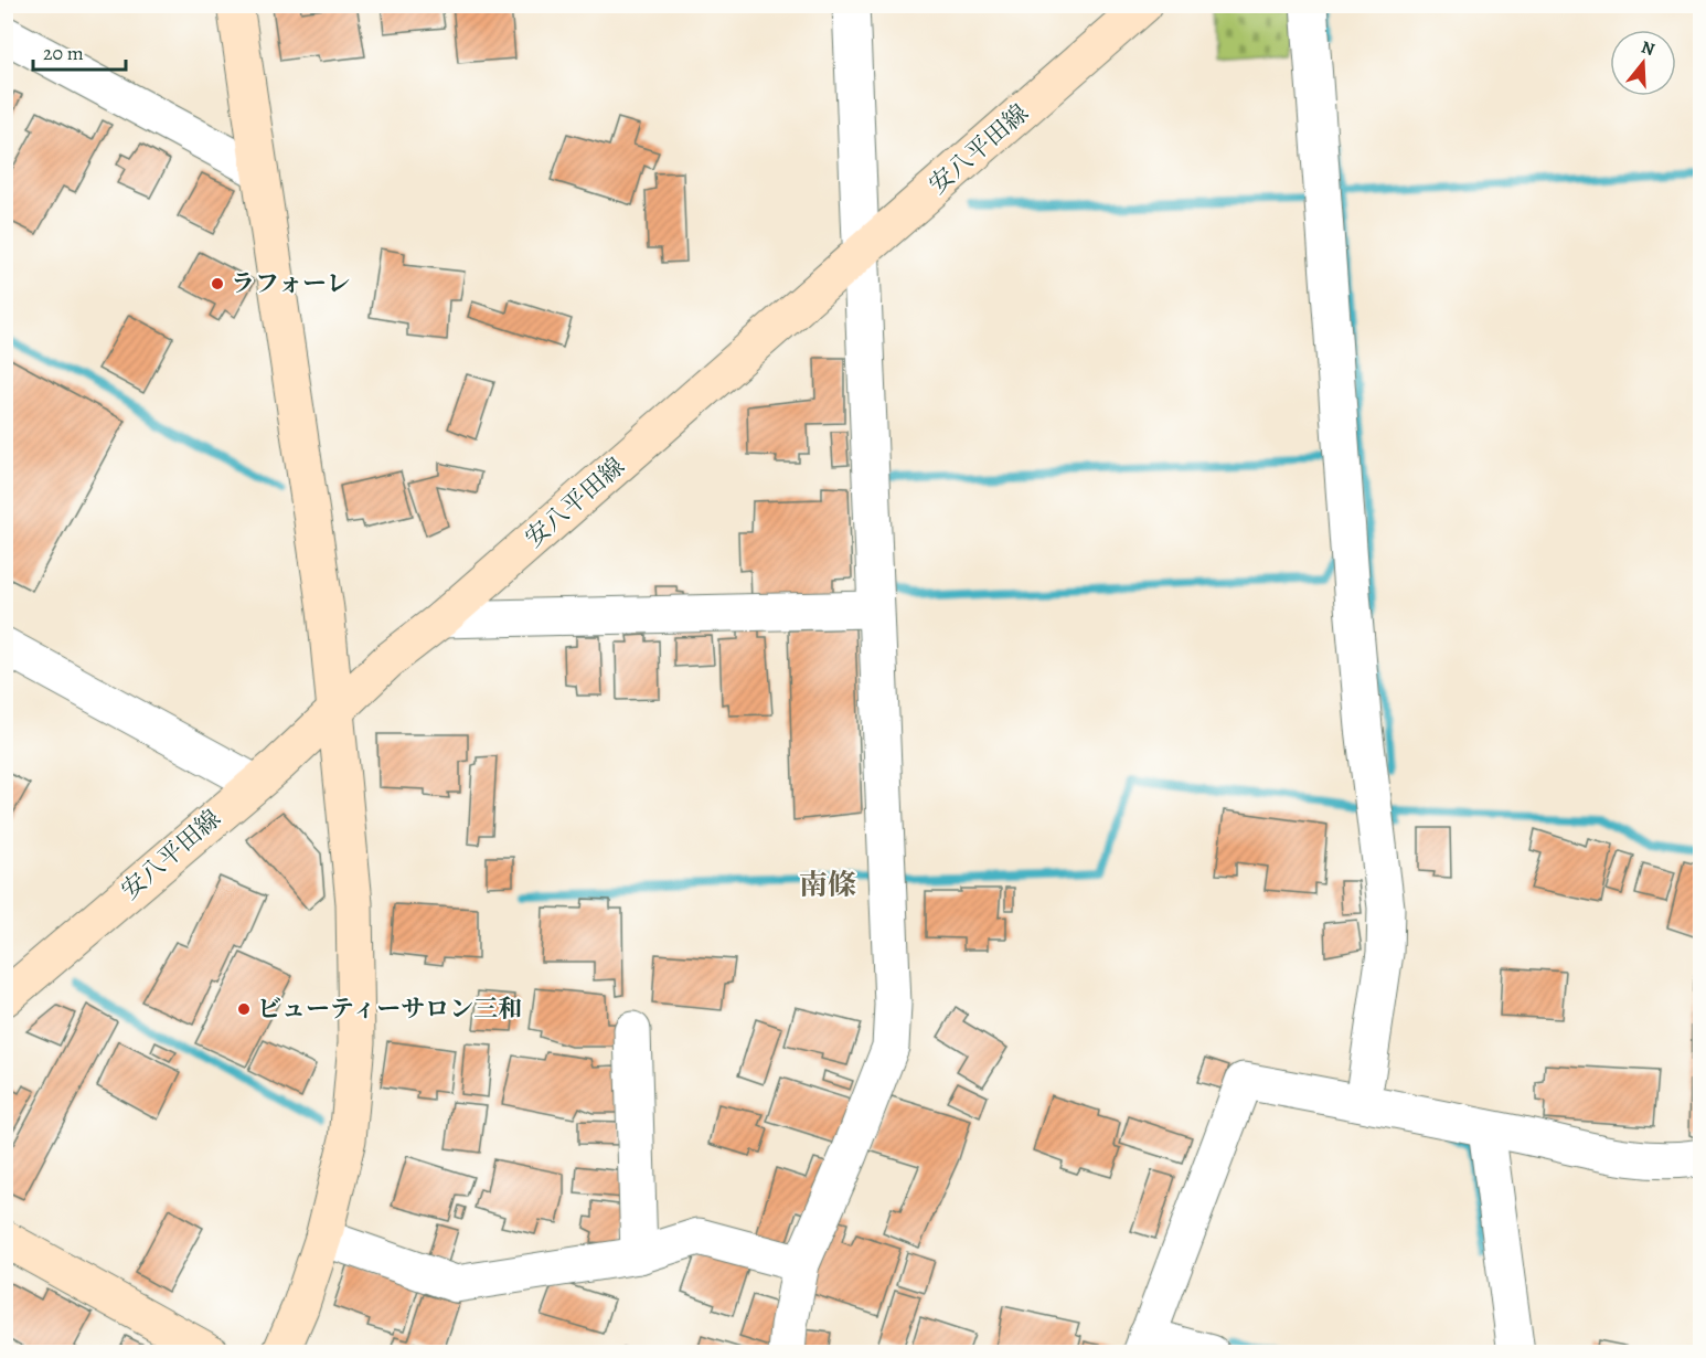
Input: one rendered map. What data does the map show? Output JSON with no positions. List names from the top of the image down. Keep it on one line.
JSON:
{"streets":{"street":["安八平田線"]},"districts":["南條"],"places":["ラフォーレ","ビューティーサロン三和"],"scale_bar":"20 m","north":"top"}
